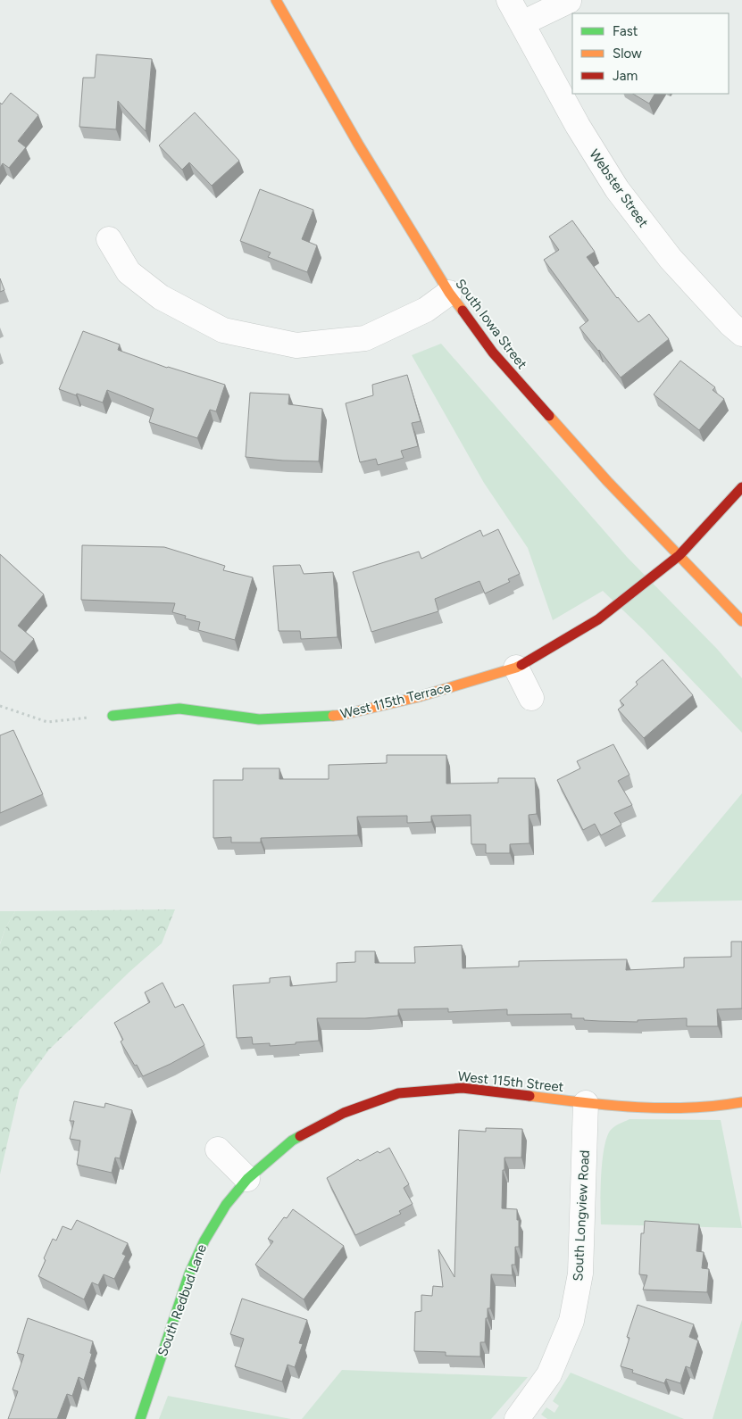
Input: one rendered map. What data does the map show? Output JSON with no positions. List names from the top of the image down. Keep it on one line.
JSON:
{"streets":{"street":["Webster Street","South Iowa Street","West 115th Terrace","West 115th Street","South Longview Road","South Redbud Lane"]},"crossings":[["South Iowa Street","West 115th Terrace"],["West 115th Street","South Longview Road"],["West 115th Street","South Redbud Lane"]],"legend":["Fast","Slow","Jam"]}
